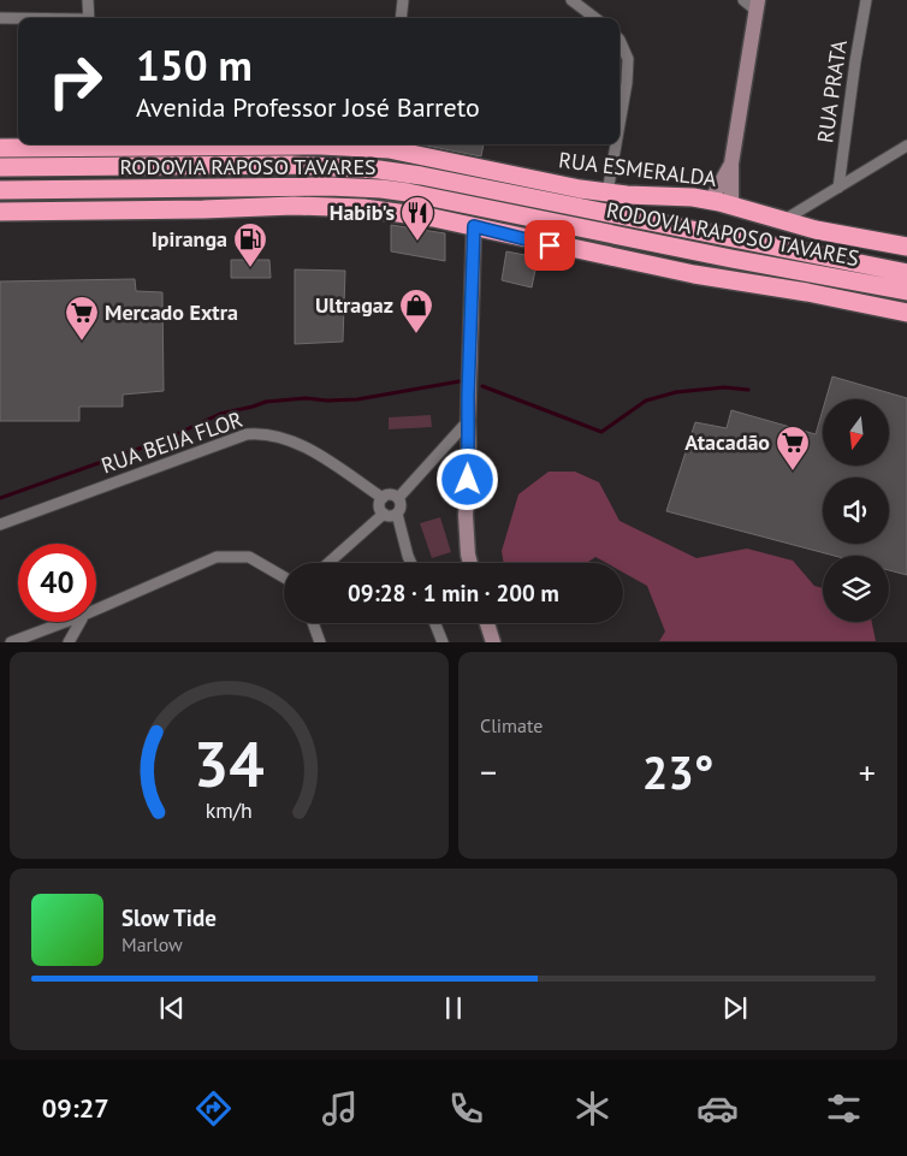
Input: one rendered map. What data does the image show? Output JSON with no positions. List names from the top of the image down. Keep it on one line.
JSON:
{"streets":{"highway":["RODOVIA RAPOSO TAVARES","RUA ESMERALDA"],"street":["RUA PRATA","RUA BEIJA FLOR"]},"places":{"restaurant":["Habib's"],"fuel station":["Ipiranga"],"shop":["Ultragaz"],"supermarket":["Mercado Extra","Atacadão"]},"north":"bottom","page":{"turn":["150 m","Avenida Professor José Barreto"],"limit":"40","trip":"09:28 · 1 min · 200 m","tile":"Climate","heat":["−","23°","+"],"song":["Slow Tide","Marlow"],"tabs":"09:27","gauge":["34","km/h"]}}
